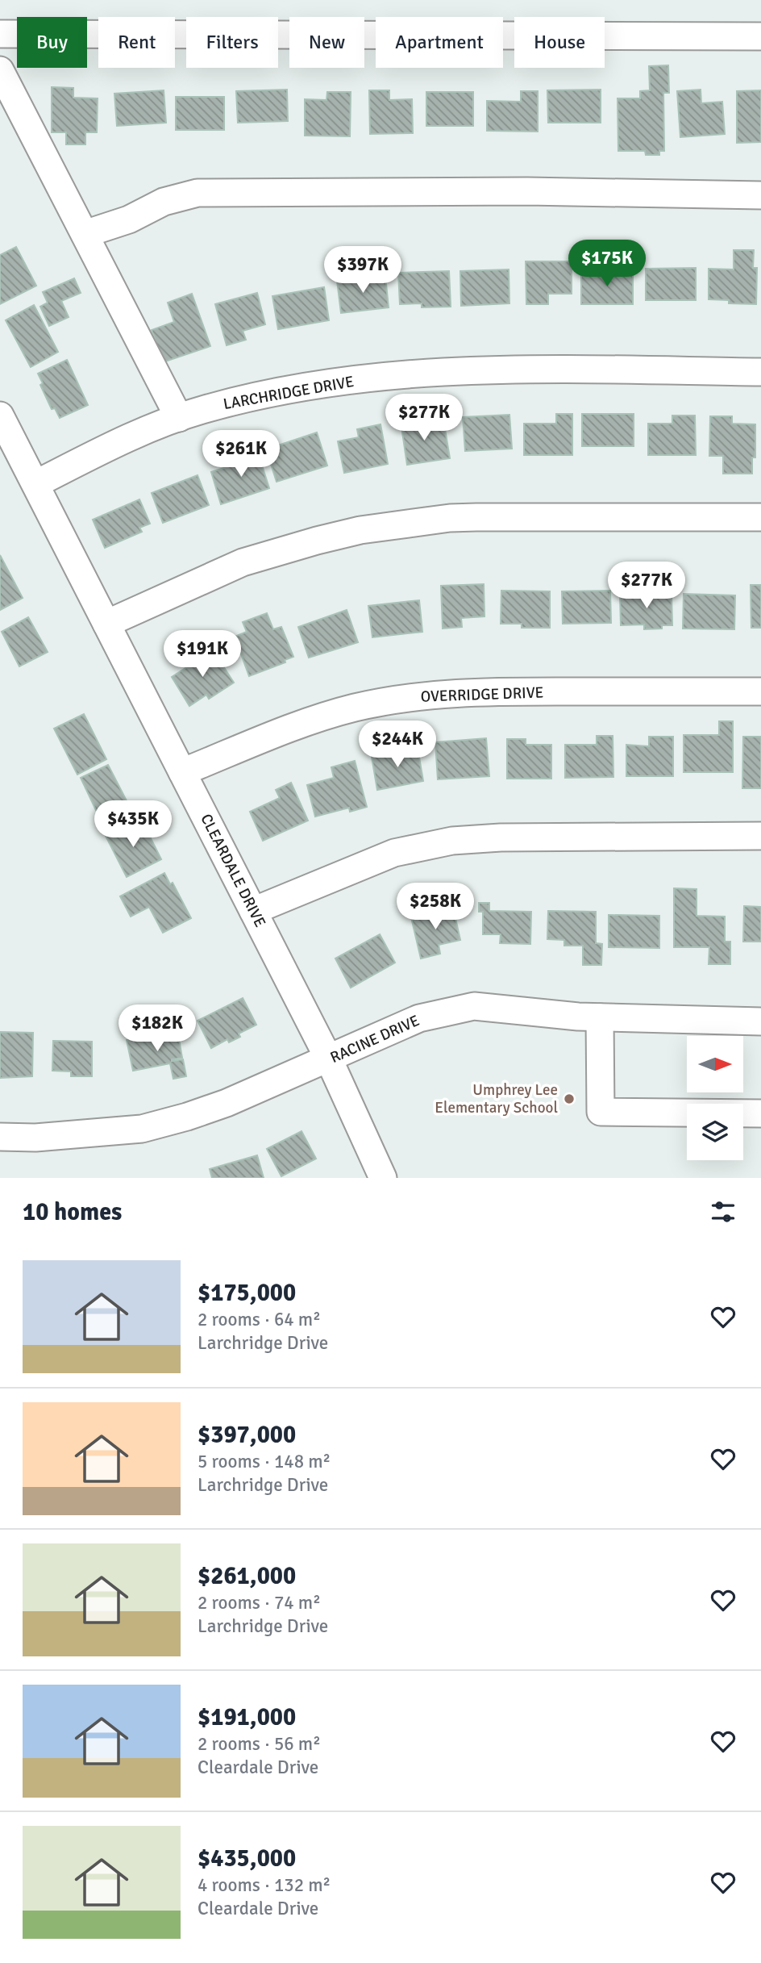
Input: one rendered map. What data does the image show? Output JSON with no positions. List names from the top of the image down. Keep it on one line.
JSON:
{"streets":{"street":["LARCHRIDGE DRIVE","OVERRIDGE DRIVE","CLEARDALE DRIVE","RACINE DRIVE"]},"crossings":[["LARCHRIDGE DRIVE","CLEARDALE DRIVE"],["OVERRIDGE DRIVE","CLEARDALE DRIVE"],["CLEARDALE DRIVE","RACINE DRIVE"]],"places":["Umphrey Lee Elementary School"],"north":"right","page":{"chip":["Buy","Rent","Filters","New","Apartment","House"],"price":["$175K","$397K","$277K","$261K","$277K","$191K","$244K","$435K","$258K","$182K"],"heading":"10 homes","list":[{"name":"$175,000","note":"2 rooms · 64 m² · Larchridge Drive"},{"name":"$397,000","note":"5 rooms · 148 m² · Larchridge Drive"},{"name":"$261,000","note":"2 rooms · 74 m² · Larchridge Drive"},{"name":"$191,000","note":"2 rooms · 56 m² · Cleardale Drive"},{"name":"$435,000","note":"4 rooms · 132 m² · Cleardale Drive"}]}}
